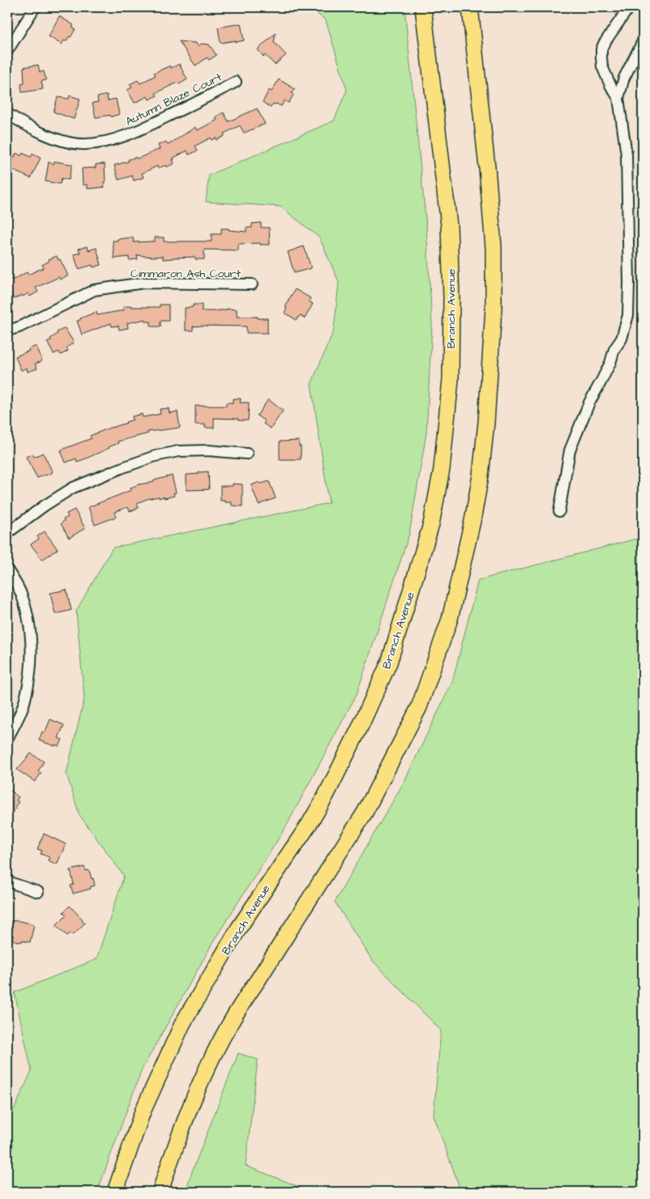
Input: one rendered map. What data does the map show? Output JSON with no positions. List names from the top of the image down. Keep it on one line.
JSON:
{"streets":{"highway":["Branch Avenue"],"street":["Autumn Blaze Court","Cimmaron Ash Court"]}}
